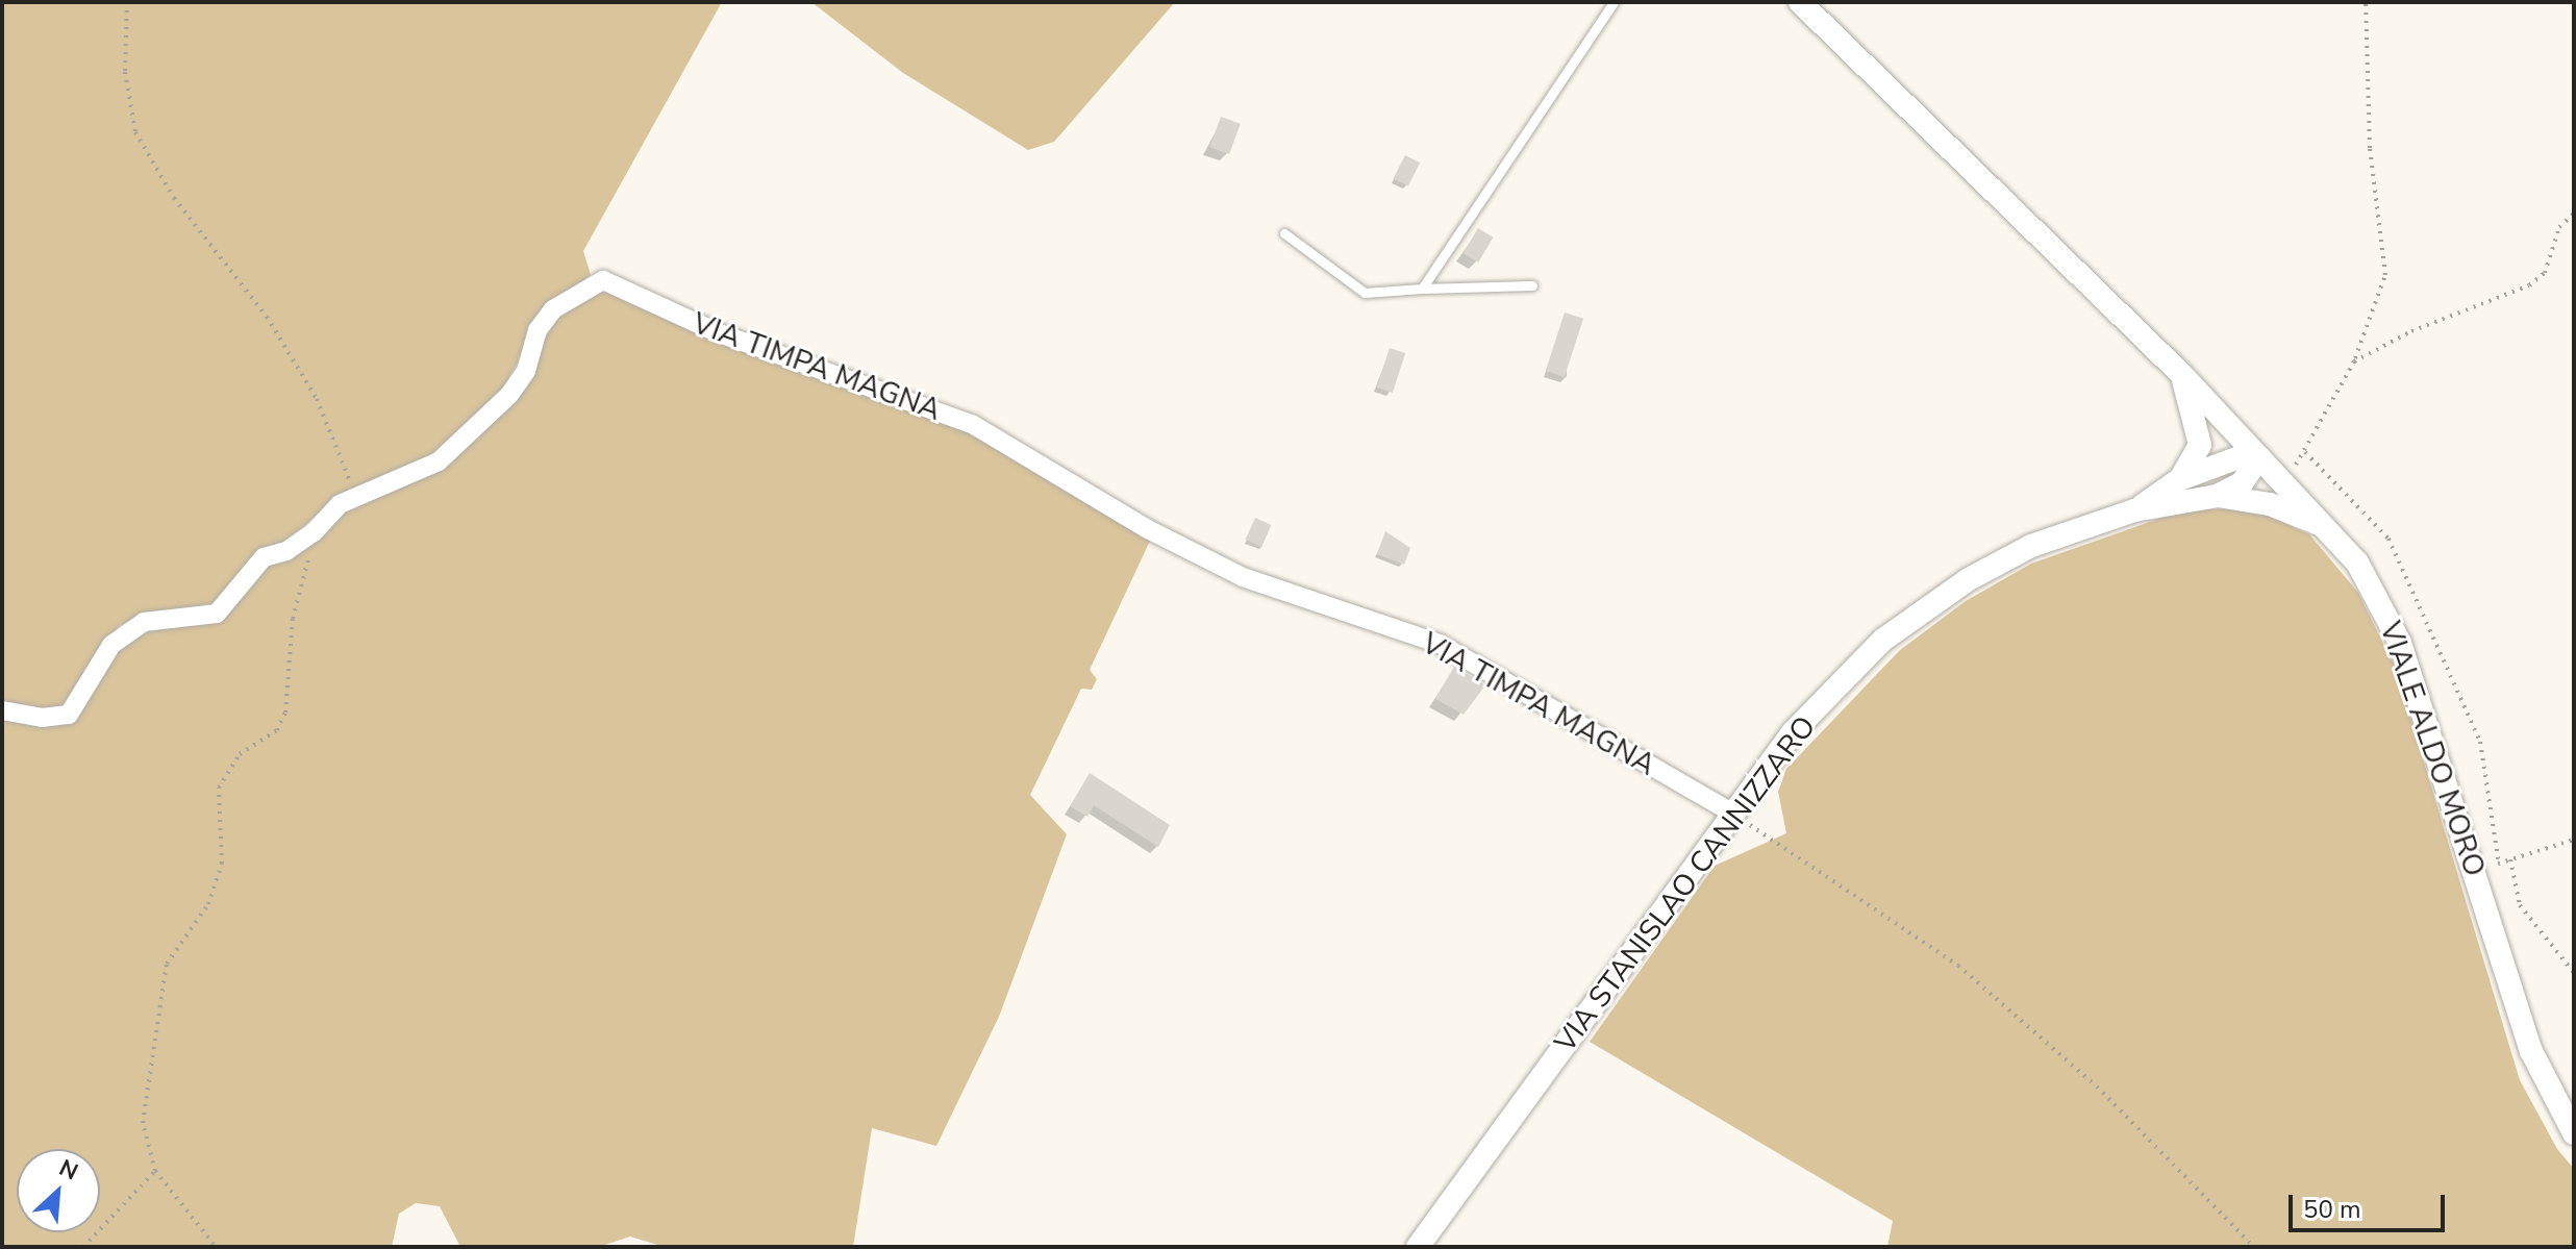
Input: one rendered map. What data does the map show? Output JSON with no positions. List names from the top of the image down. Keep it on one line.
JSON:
{"streets":{"street":["VIA TIMPA MAGNA","VIALE ALDO MORO","VIA STANISLAO CANNIZZARO"]},"crossings":[["VIA TIMPA MAGNA","VIA STANISLAO CANNIZZARO"]],"scale_bar":"50 m","north":"top right"}
